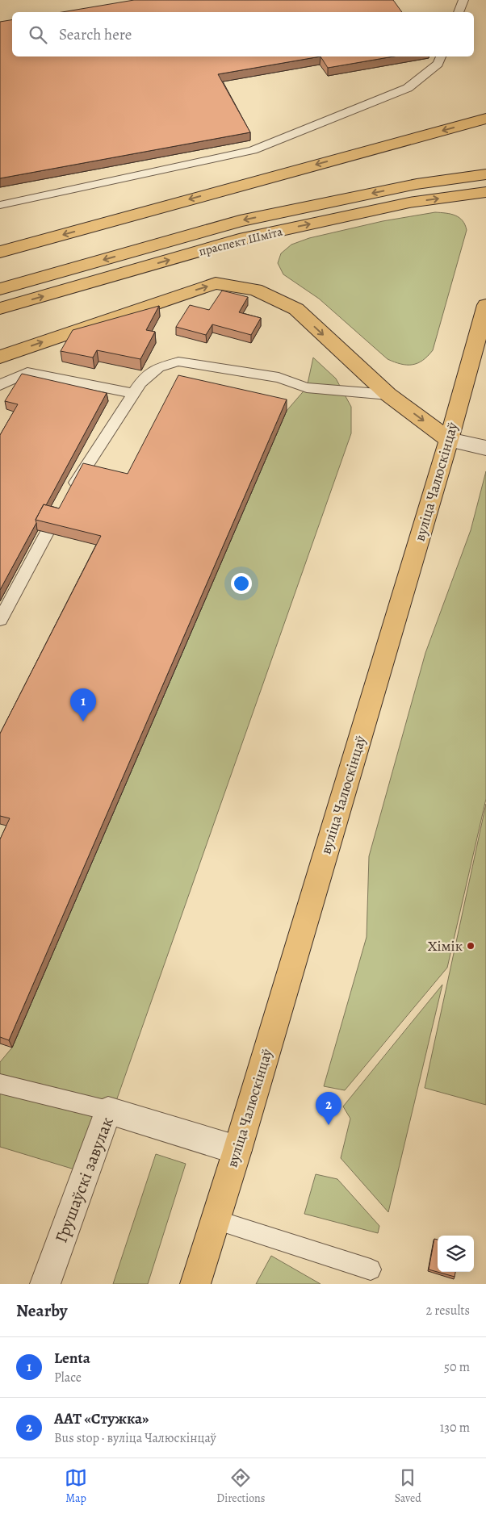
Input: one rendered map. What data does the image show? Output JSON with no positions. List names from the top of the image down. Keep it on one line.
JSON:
{"streets":{"main road":["праспект Шміта","вуліца Чалюскінцаў"],"street":["Грушаўскі завулак"]},"crossings":[["вуліца Чалюскінцаў","Грушаўскі завулак"]],"places":["Хімік"],"page":{"search":"Search here","pins":["1","2"],"heading":["Nearby","2 results"],"list":[{"mark":"1","name":"Lenta","note":"Place","value":"50 m"},{"mark":"2","name":"ААТ «Стужка»","note":"Bus stop · вуліца Чалюскінцаў","value":"130 m"}],"nav":["Map","Directions","Saved"]}}
